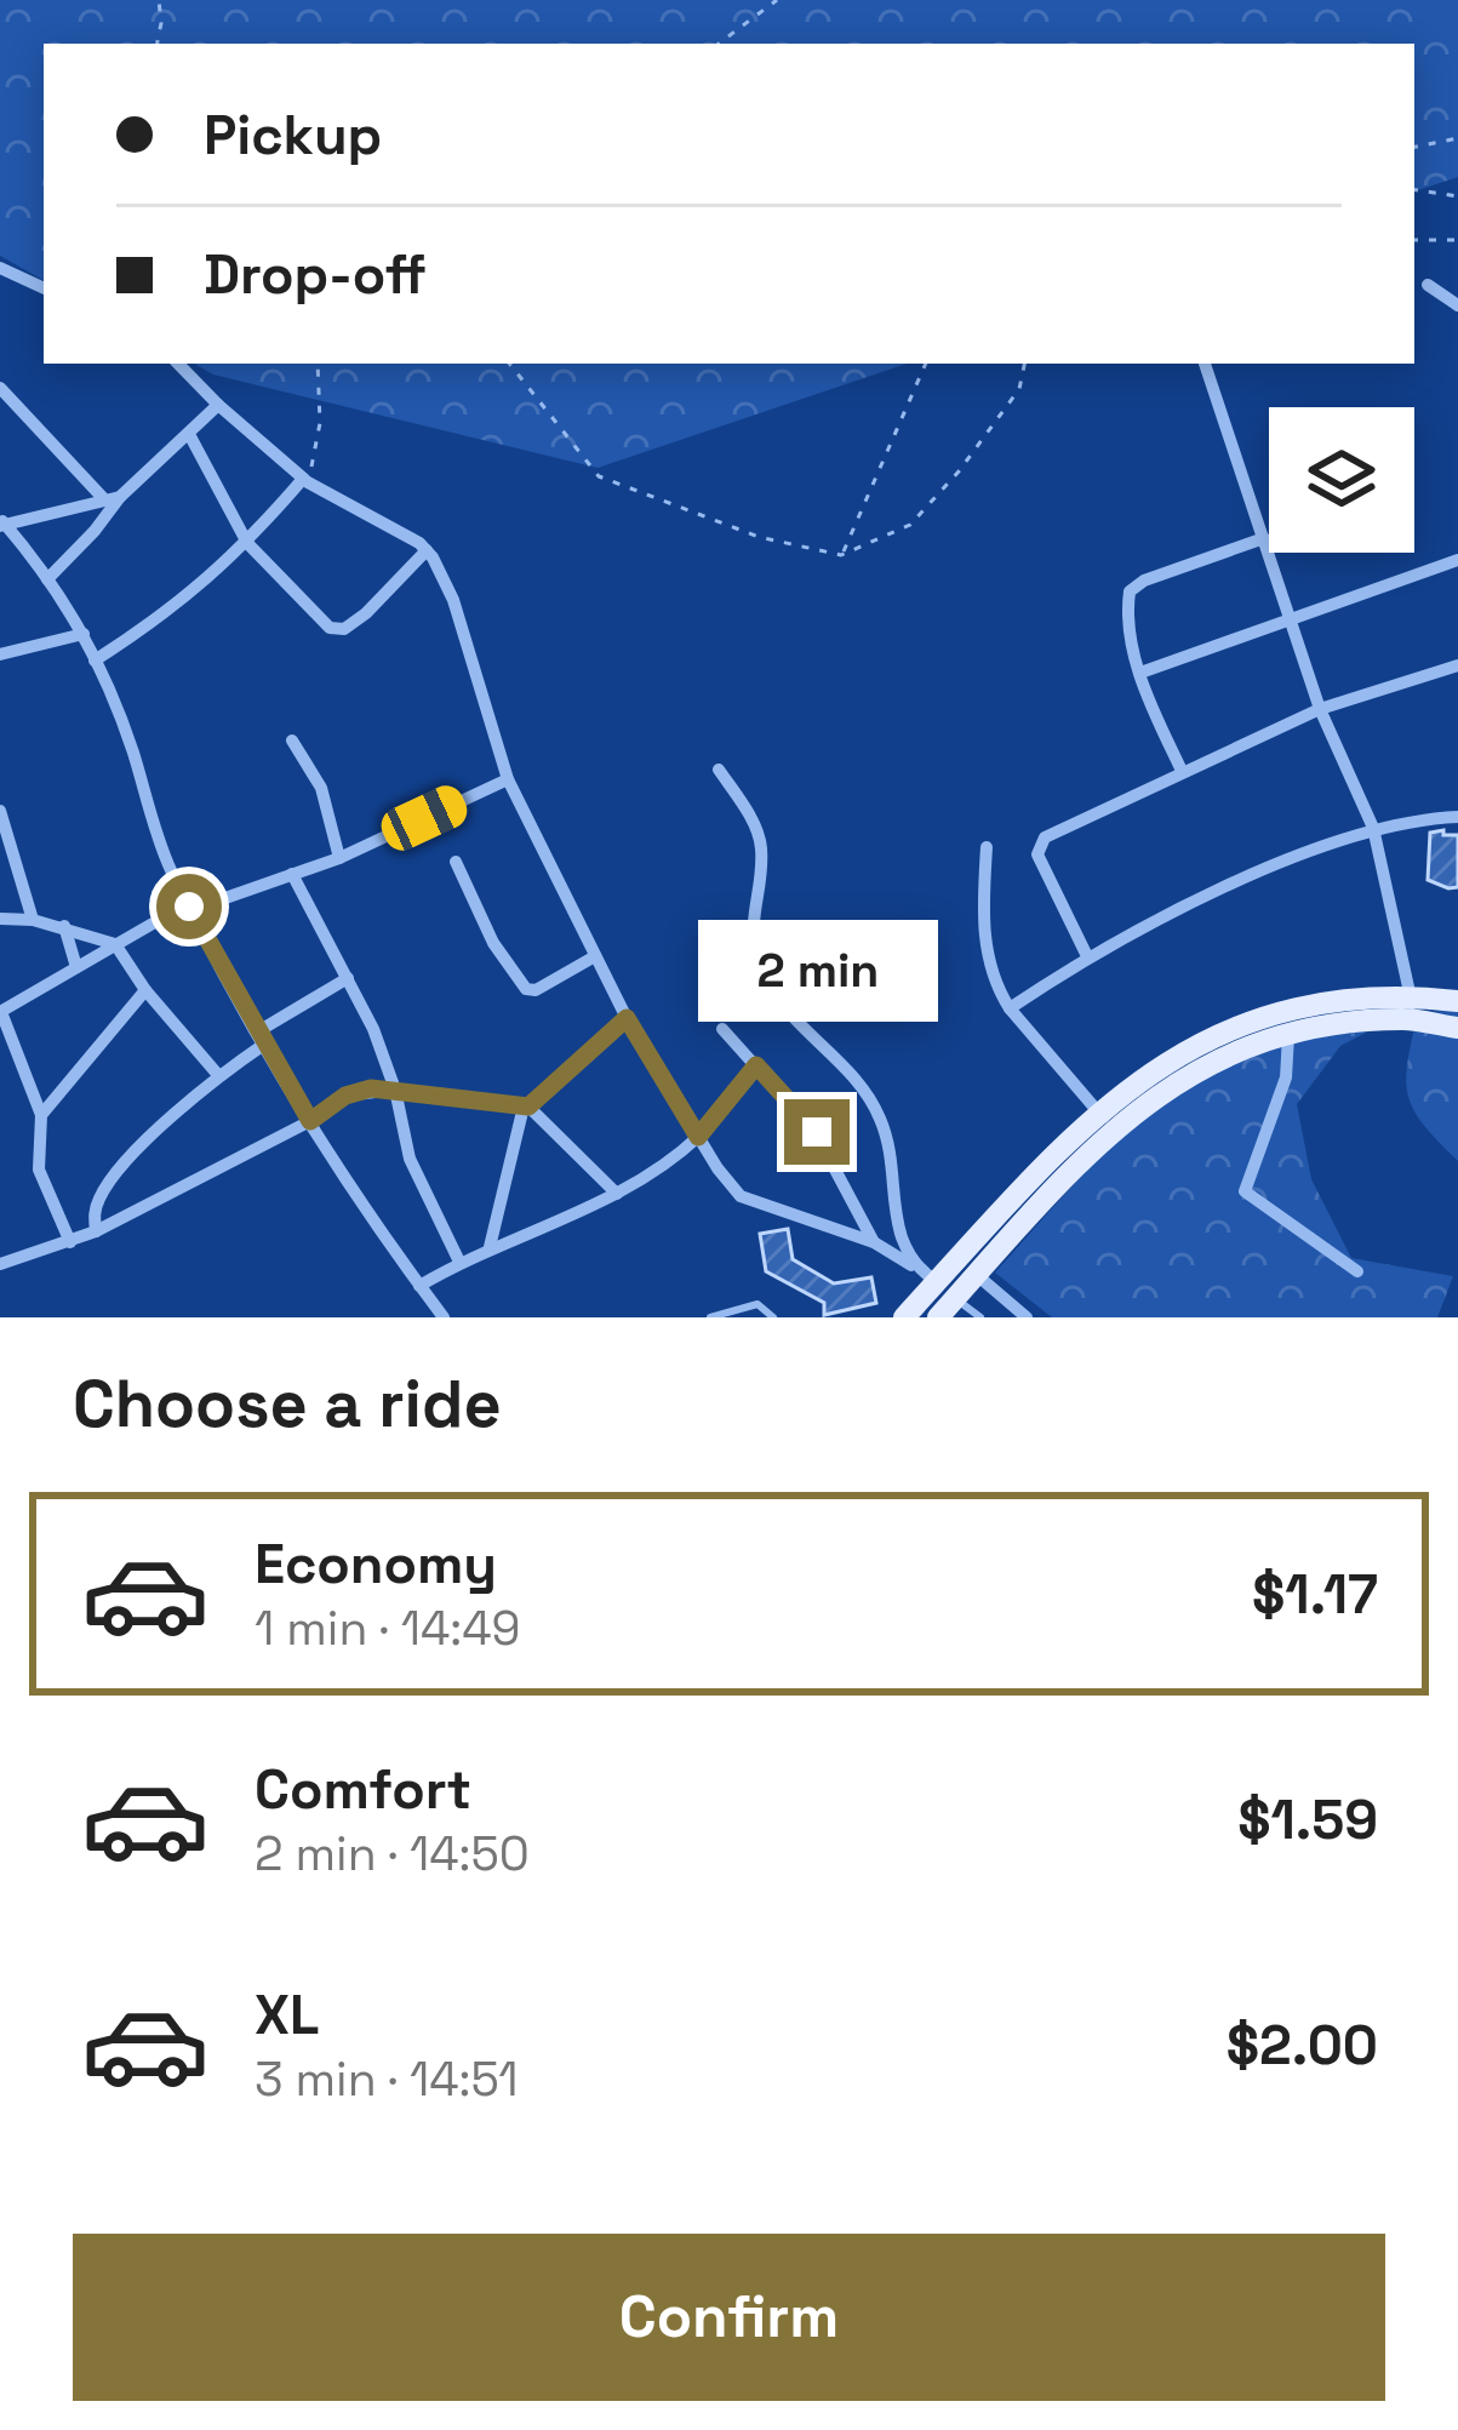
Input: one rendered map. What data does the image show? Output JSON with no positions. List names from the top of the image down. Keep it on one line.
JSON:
{"page":{"banner":["Pickup","Drop-off"],"bubble":"2 min","heading":"Choose a ride","list":[{"name":"Economy","note":"1 min · 14:49","value":"$1.17"},{"name":"Comfort","note":"2 min · 14:50","value":"$1.59"},{"name":"XL","note":"3 min · 14:51","value":"$2.00"}],"buttons":"Confirm"}}
